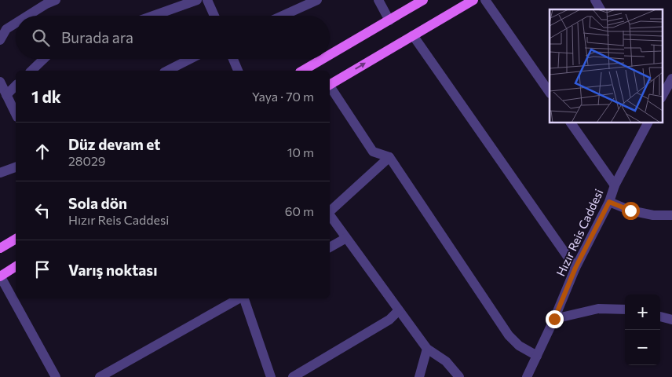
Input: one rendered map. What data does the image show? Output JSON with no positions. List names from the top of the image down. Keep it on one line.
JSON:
{"streets":{"street":["Hızır Reis Caddesi"]},"page":{"search":"Burada ara","heading":["1 dk","Yaya · 70 m"],"list":[["Düz devam et","28029","10 m"],["Sola dön","Hızır Reis Caddesi","60 m"],"Varış noktası"],"map_buttons":["+","−"]}}
